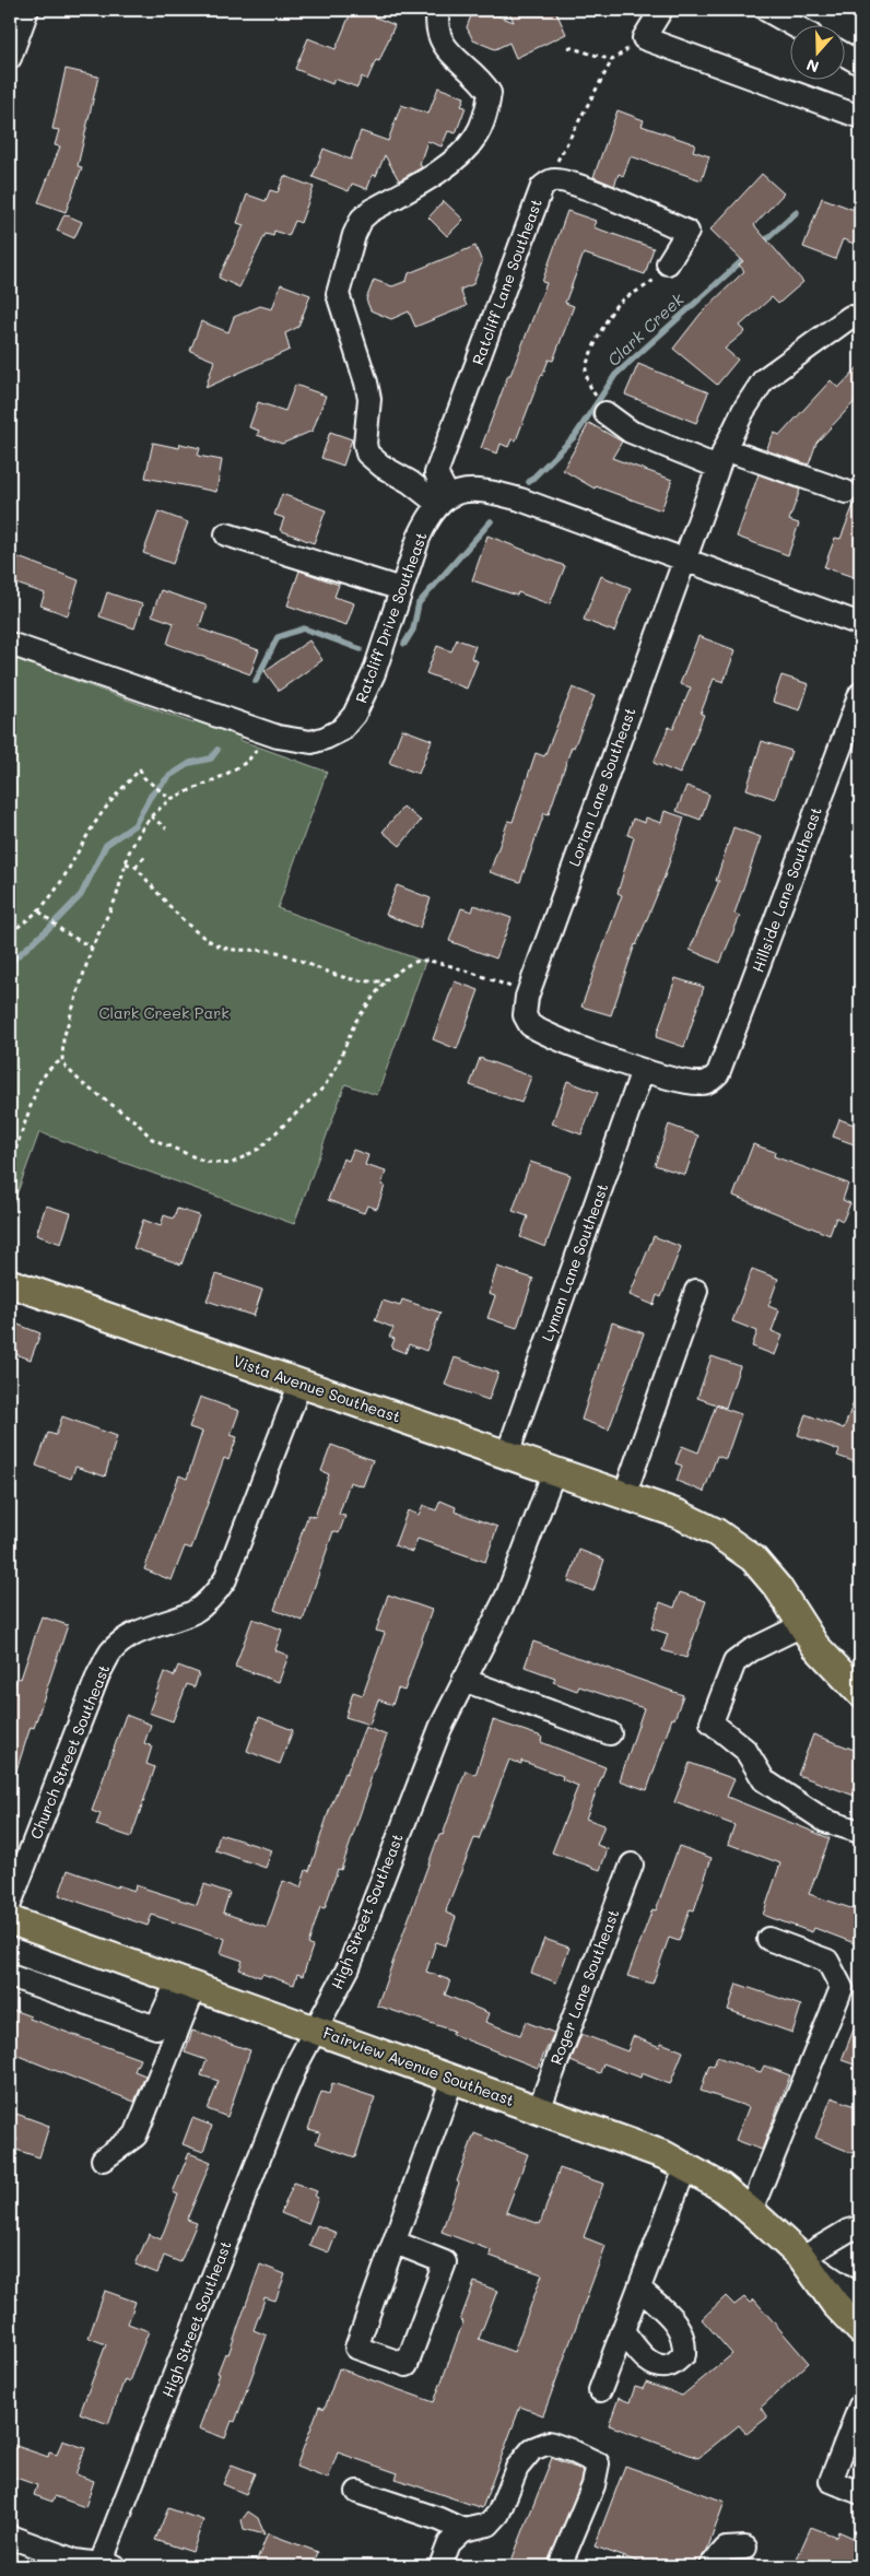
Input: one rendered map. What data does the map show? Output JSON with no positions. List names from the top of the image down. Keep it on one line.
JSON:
{"streets":{"main road":["Vista Avenue Southeast","Fairview Avenue Southeast"],"street":["Ratcliff Lane Southeast","Ratcliff Drive Southeast","Lorian Lane Southeast","Hillside Lane Southeast","Lyman Lane Southeast","Church Street Southeast","High Street Southeast","Roger Lane Southeast"]},"crossings":[["Ratcliff Lane Southeast","Ratcliff Drive Southeast"],["Lorian Lane Southeast","Hillside Lane Southeast"],["Lorian Lane Southeast","Lyman Lane Southeast"],["Hillside Lane Southeast","Lyman Lane Southeast"],["Lyman Lane Southeast","Vista Avenue Southeast"],["Vista Avenue Southeast","Church Street Southeast"],["Vista Avenue Southeast","High Street Southeast"],["High Street Southeast","Fairview Avenue Southeast"],["Roger Lane Southeast","Fairview Avenue Southeast"]],"water":["Clark Creek"],"parks":["Clark Creek Park"],"north":"bottom"}
